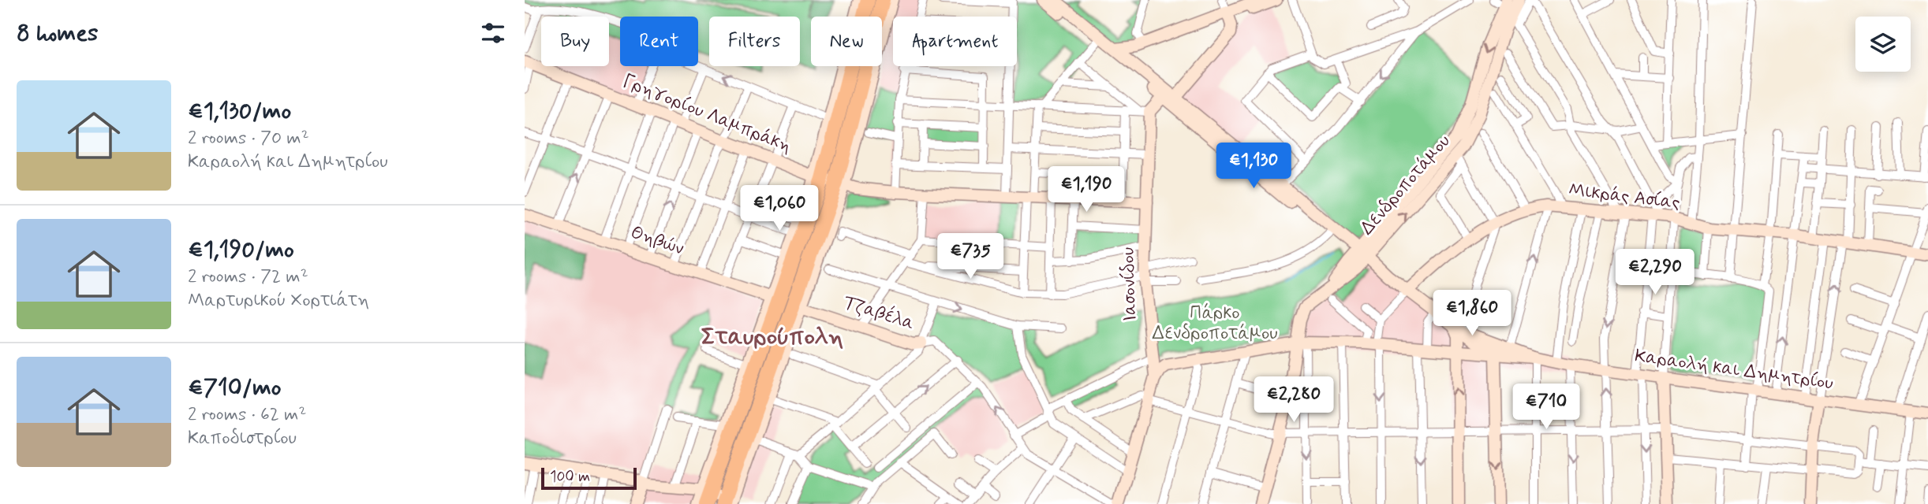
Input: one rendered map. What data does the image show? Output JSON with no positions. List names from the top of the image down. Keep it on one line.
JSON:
{"streets":{"street":["Γρηγορίου Λαμπράκη","Δενδροποτάμου","Μικράς Ασίας","Θηβών","Ιασονίδου","Τζαβέλα","Καραολή και Δημητρίου"]},"crossings":[["Γρηγορίου Λαμπράκη","Ιασονίδου"],["Θηβών","Τζαβέλα"]],"districts":["Σταυρούπολη"],"parks":["Πάρκο Δενδροποτάμου"],"scale_bar":"100 m","page":{"heading":"8 homes","chip":["Buy","Rent","Filters","New","Apartment"],"list":[{"name":"€1,130/mo","note":"2 rooms · 70 m² · Καραολή και Δημητρίου"},{"name":"€1,190/mo","note":"2 rooms · 72 m² · Μαρτυρικού Χορτιάτη"},{"name":"€710/mo","note":"2 rooms · 62 m² · Καποδιστρίου"}],"price":["€1,130","€1,190","€1,060","€735","€2,290","€1,860","€2,280","€710"],"scale":"100 m"}}
